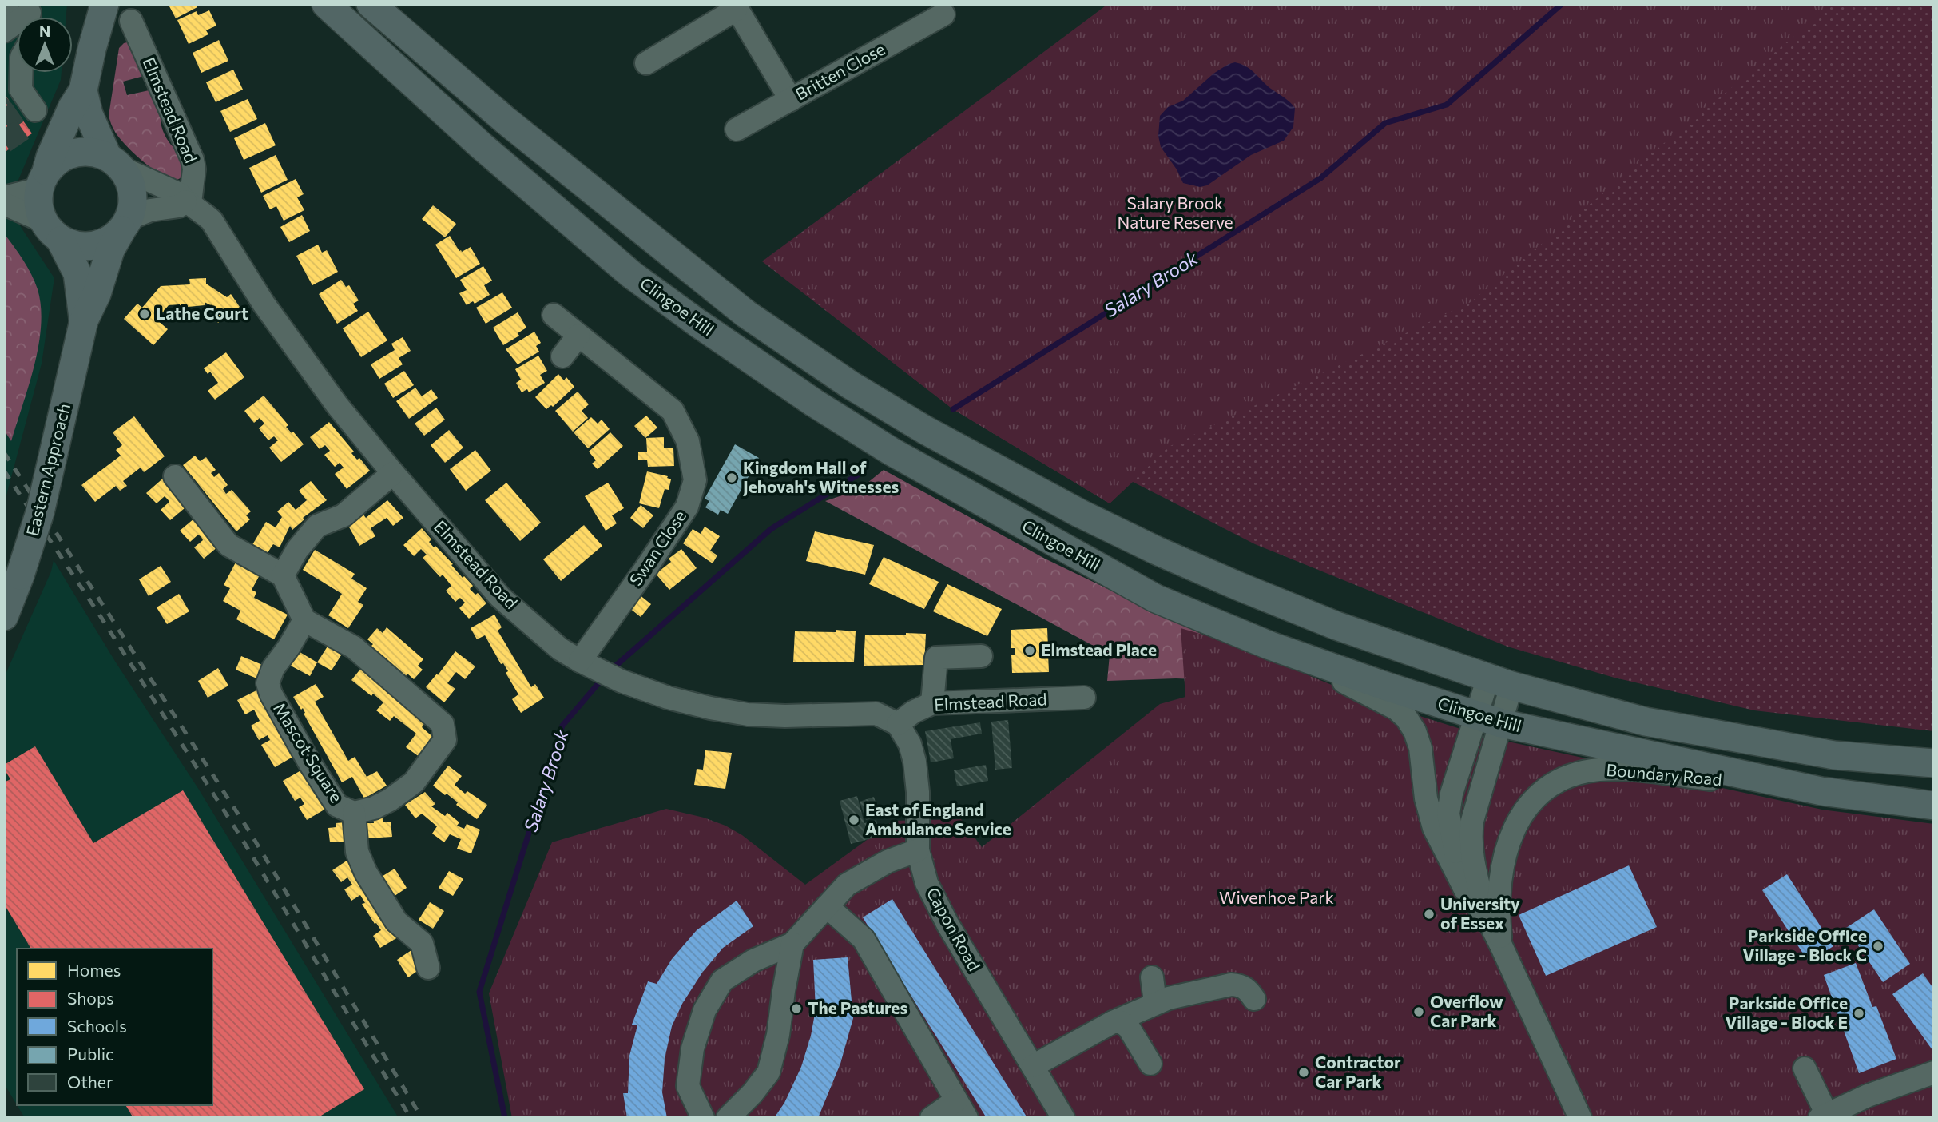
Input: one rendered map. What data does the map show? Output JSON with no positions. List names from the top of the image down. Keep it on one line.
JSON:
{"streets":{"main road":["Clingoe Hill","Eastern Approach"],"street":["Britten Close","Elmstead Road","Swan Close","Mascot Square","Boundary Road","Capon Road"]},"crossings":[["Elmstead Road","Eastern Approach"],["Elmstead Road","Swan Close"],["Elmstead Road","Capon Road"],["Clingoe Hill","Boundary Road"]],"water":["Salary Brook"],"parks":["Salary Brook Nature Reserve","Wivenhoe Park"],"places":["Lathe Court","Kingdom Hall of Jehovah's Witnesses","Elmstead Place","East of England Ambulance Service","University of Essex","Parkside Office Village - Block C","The Pastures","Overflow Car Park","Parkside Office Village - Block E","Contractor Car Park"],"legend":["Homes","Shops","Schools","Public","Other"],"north":"top"}
